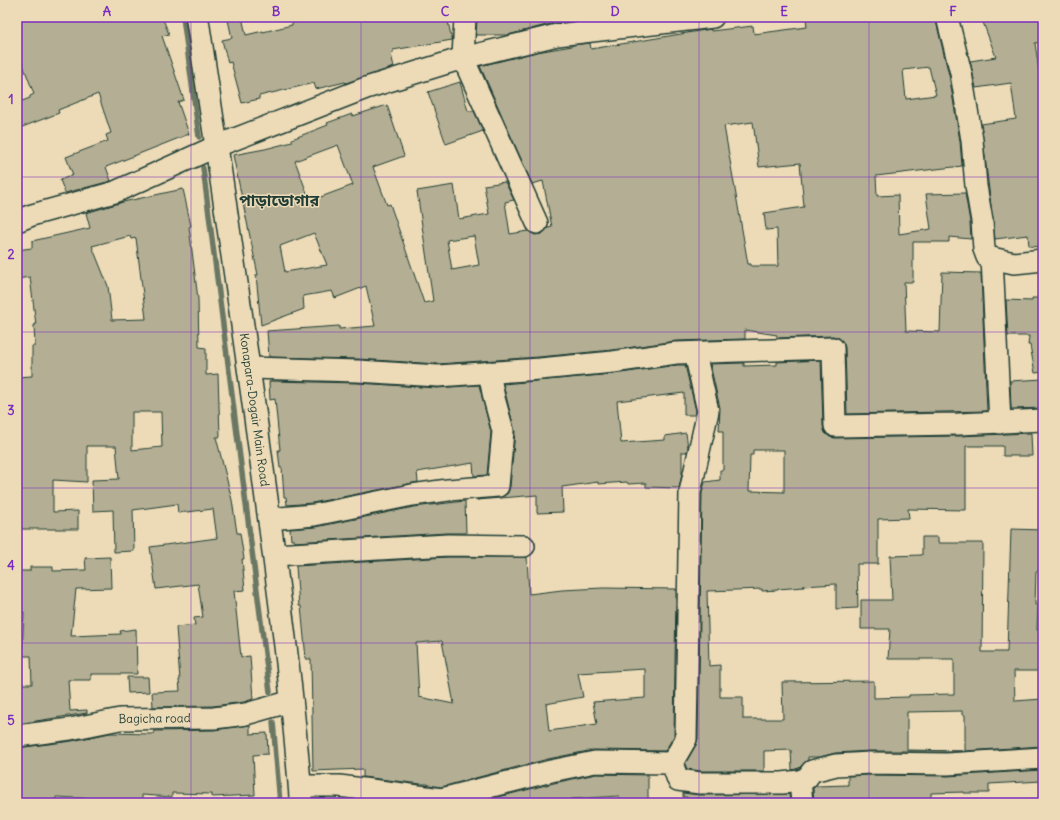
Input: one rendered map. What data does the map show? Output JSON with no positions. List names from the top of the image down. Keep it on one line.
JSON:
{"streets":{"main road":["Konapara-Dogair Main Road"],"street":["Bagicha road"]},"crossings":[["Konapara-Dogair Main Road","Bagicha road"]],"districts":["পাড়াডোগার"],"grid":{"columns":["A","B","C","D","E","F"],"rows":["1","2","3","4","5"]}}
